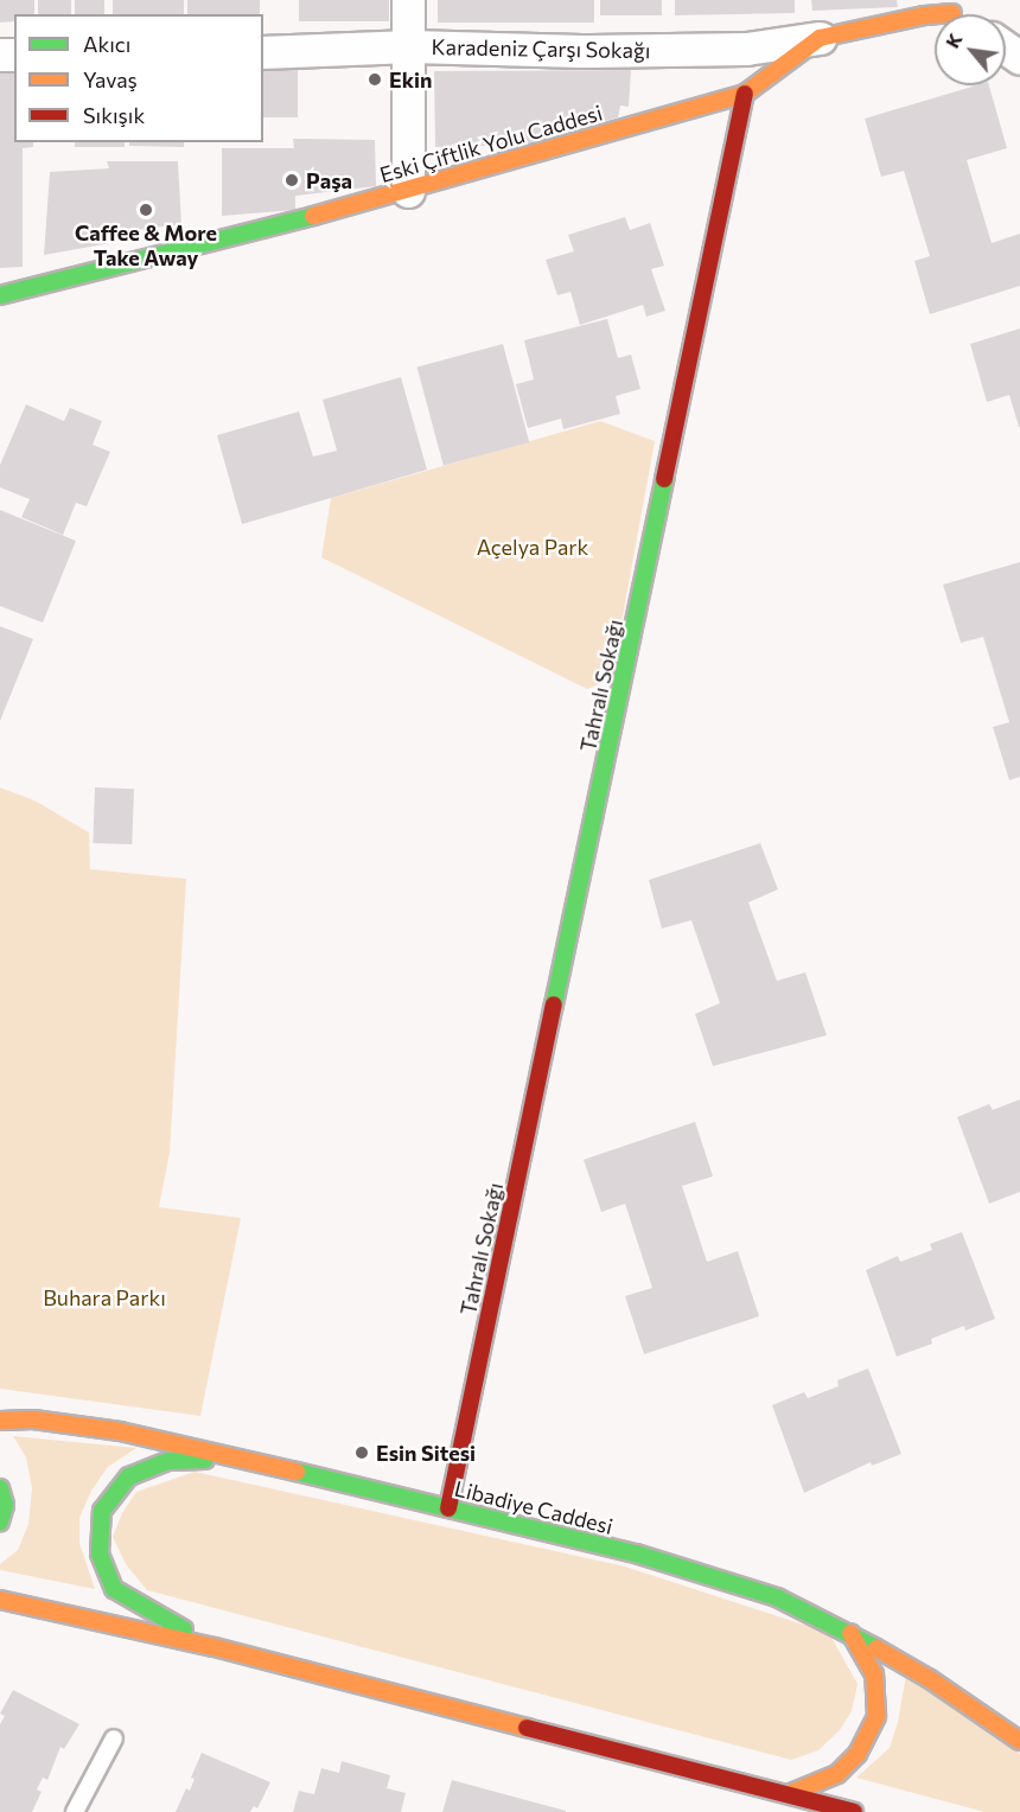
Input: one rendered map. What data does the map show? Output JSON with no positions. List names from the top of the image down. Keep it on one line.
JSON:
{"streets":{"main road":["Eski Çiftlik Yolu Caddesi","Tahralı Sokağı","Libadiye Caddesi"],"street":["Karadeniz Çarşı Sokağı"]},"crossings":[["Eski Çiftlik Yolu Caddesi","Tahralı Sokağı"],["Tahralı Sokağı","Libadiye Caddesi"]],"parks":["Açelya Park","Buhara Parkı"],"places":["Ekin","Paşa","Caffee & More Take Away","Esin Sitesi"],"legend":["Akıcı","Yavaş","Sıkışık"],"north":"top left"}
